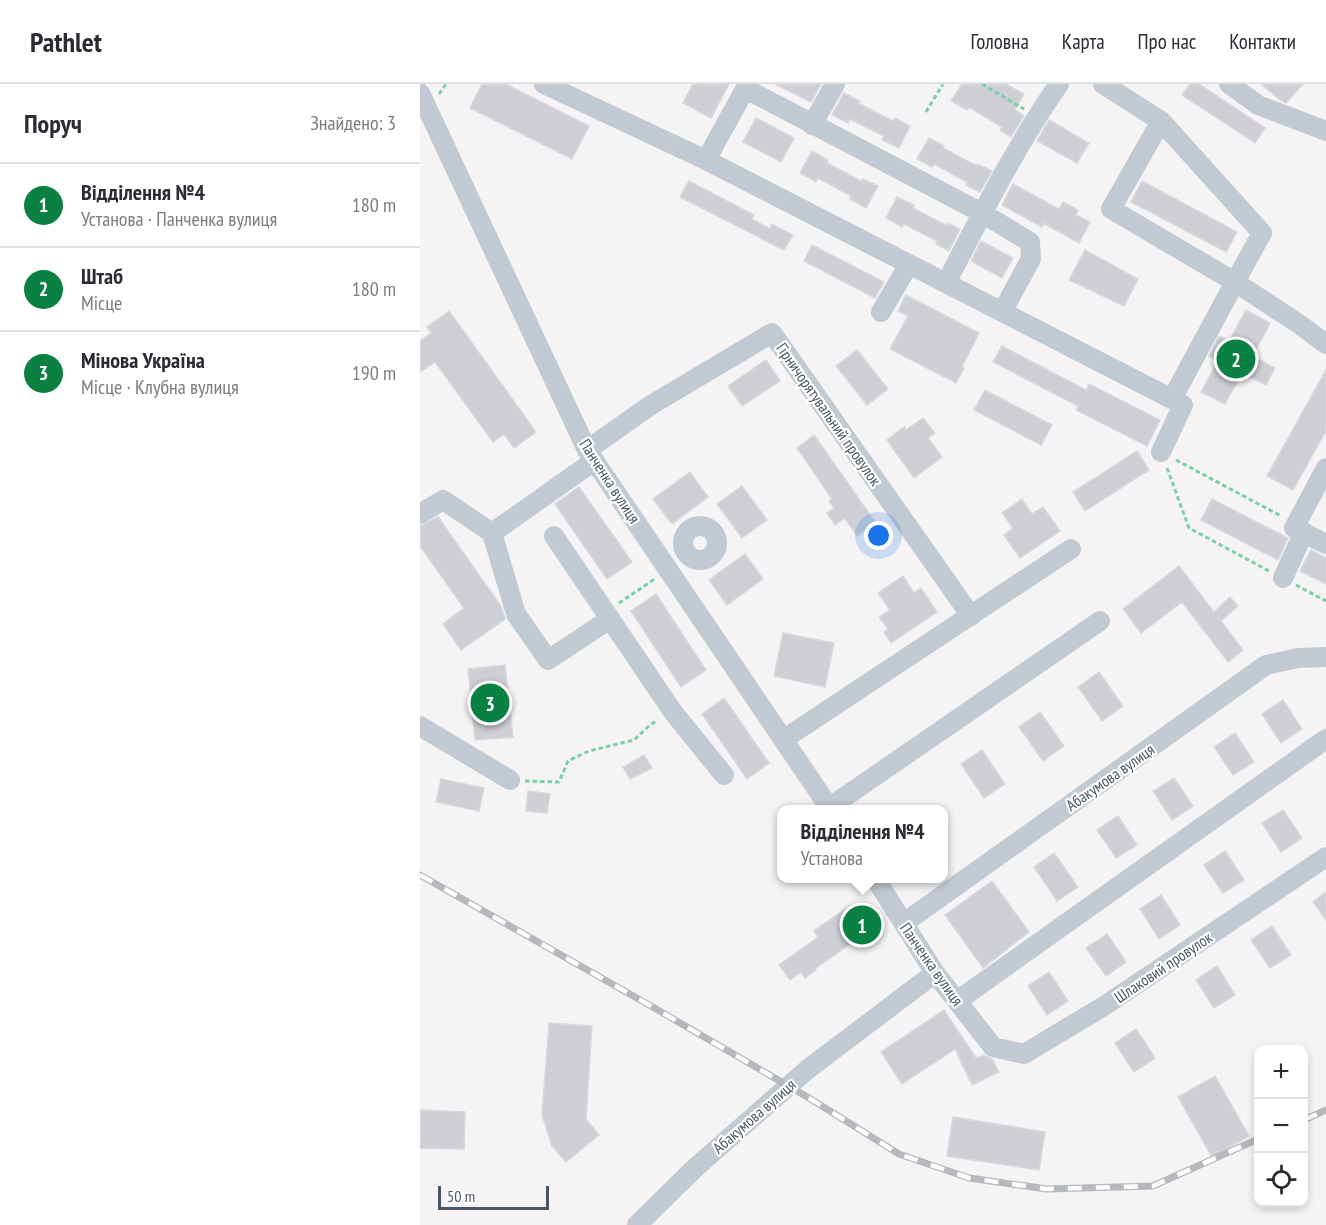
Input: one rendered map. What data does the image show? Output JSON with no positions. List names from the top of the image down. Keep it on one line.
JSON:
{"streets":{"street":["Гірничорятувальний провулок","Панченка вулиця","Абакумова вулиця","Шлаковий провулок"]},"crossings":[["Гірничорятувальний провулок","Панченка вулиця"],["Панченка вулиця","Абакумова вулиця"],["Панченка вулиця","Шлаковий провулок"]],"scale_bar":"50 m","page":{"header":"Pathlet","nav":["Головна","Карта","Про нас","Контакти"],"heading":["Поруч","Знайдено: 3"],"list":[{"mark":"1","name":"Відділення №4","note":"Установа · Панченка вулиця","value":"180 m"},{"mark":"2","name":"Штаб","note":"Місце","value":"180 m"},{"mark":"3","name":"Мінова Україна","note":"Місце · Клубна вулиця","value":"190 m"}],"pins":["2","3","1"],"popup":["Відділення №4","Установа"],"map_buttons":["+","−"],"scale":"50 m"}}
